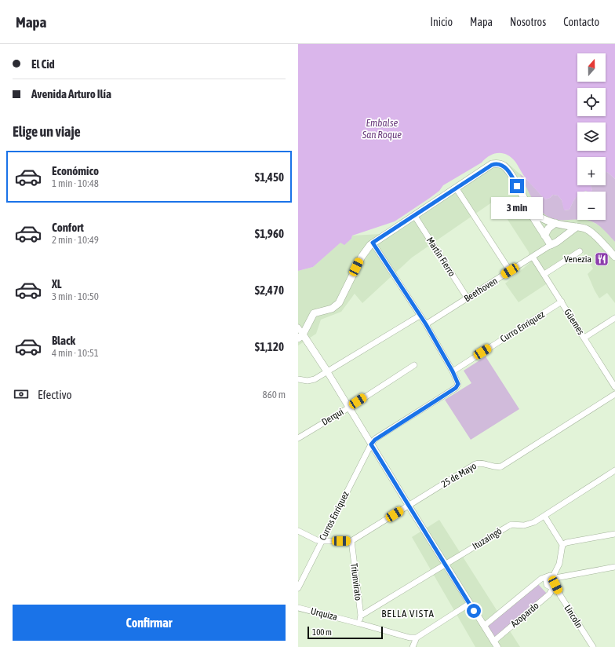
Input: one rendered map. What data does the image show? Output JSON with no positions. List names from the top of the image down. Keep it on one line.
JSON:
{"streets":{"street":["Martín Fierro","Beethoven","Güemes","Curro Enriquez","Derqui","25 de Mayo","Curros Enriquez","Ituzaingó","Triunvirato","Urquiza","Azopardo","Lincoln"]},"crossings":[["Martín Fierro","Beethoven"],["Beethoven","Güemes"],["Güemes","Curro Enriquez"],["25 de Mayo","Triunvirato"],["Ituzaingó","Triunvirato"],["Triunvirato","Urquiza"],["Azopardo","Lincoln"]],"districts":["BELLA VISTA"],"water":["Embalse San Roque"],"places":{"restaurant":["Venezia"]},"scale_bar":"100 m","north":"top","page":{"header":"Mapa","nav":["Inicio","Mapa","Nosotros","Contacto"],"banner":["El Cid","Avenida Arturo Ilía"],"map_buttons":["+","−"],"heading":"Elige un viaje","list":[{"name":"Económico","note":"1 min · 10:48","value":"$1,450"},{"name":"Confort","note":"2 min · 10:49","value":"$1,960"},{"name":"XL","note":"3 min · 10:50","value":"$2,470"},{"name":"Black","note":"4 min · 10:51","value":"$1,120"}],"bubble":"3 min","pay":["Efectivo","860 m"],"buttons":"Confirmar","scale":"100 m"}}
